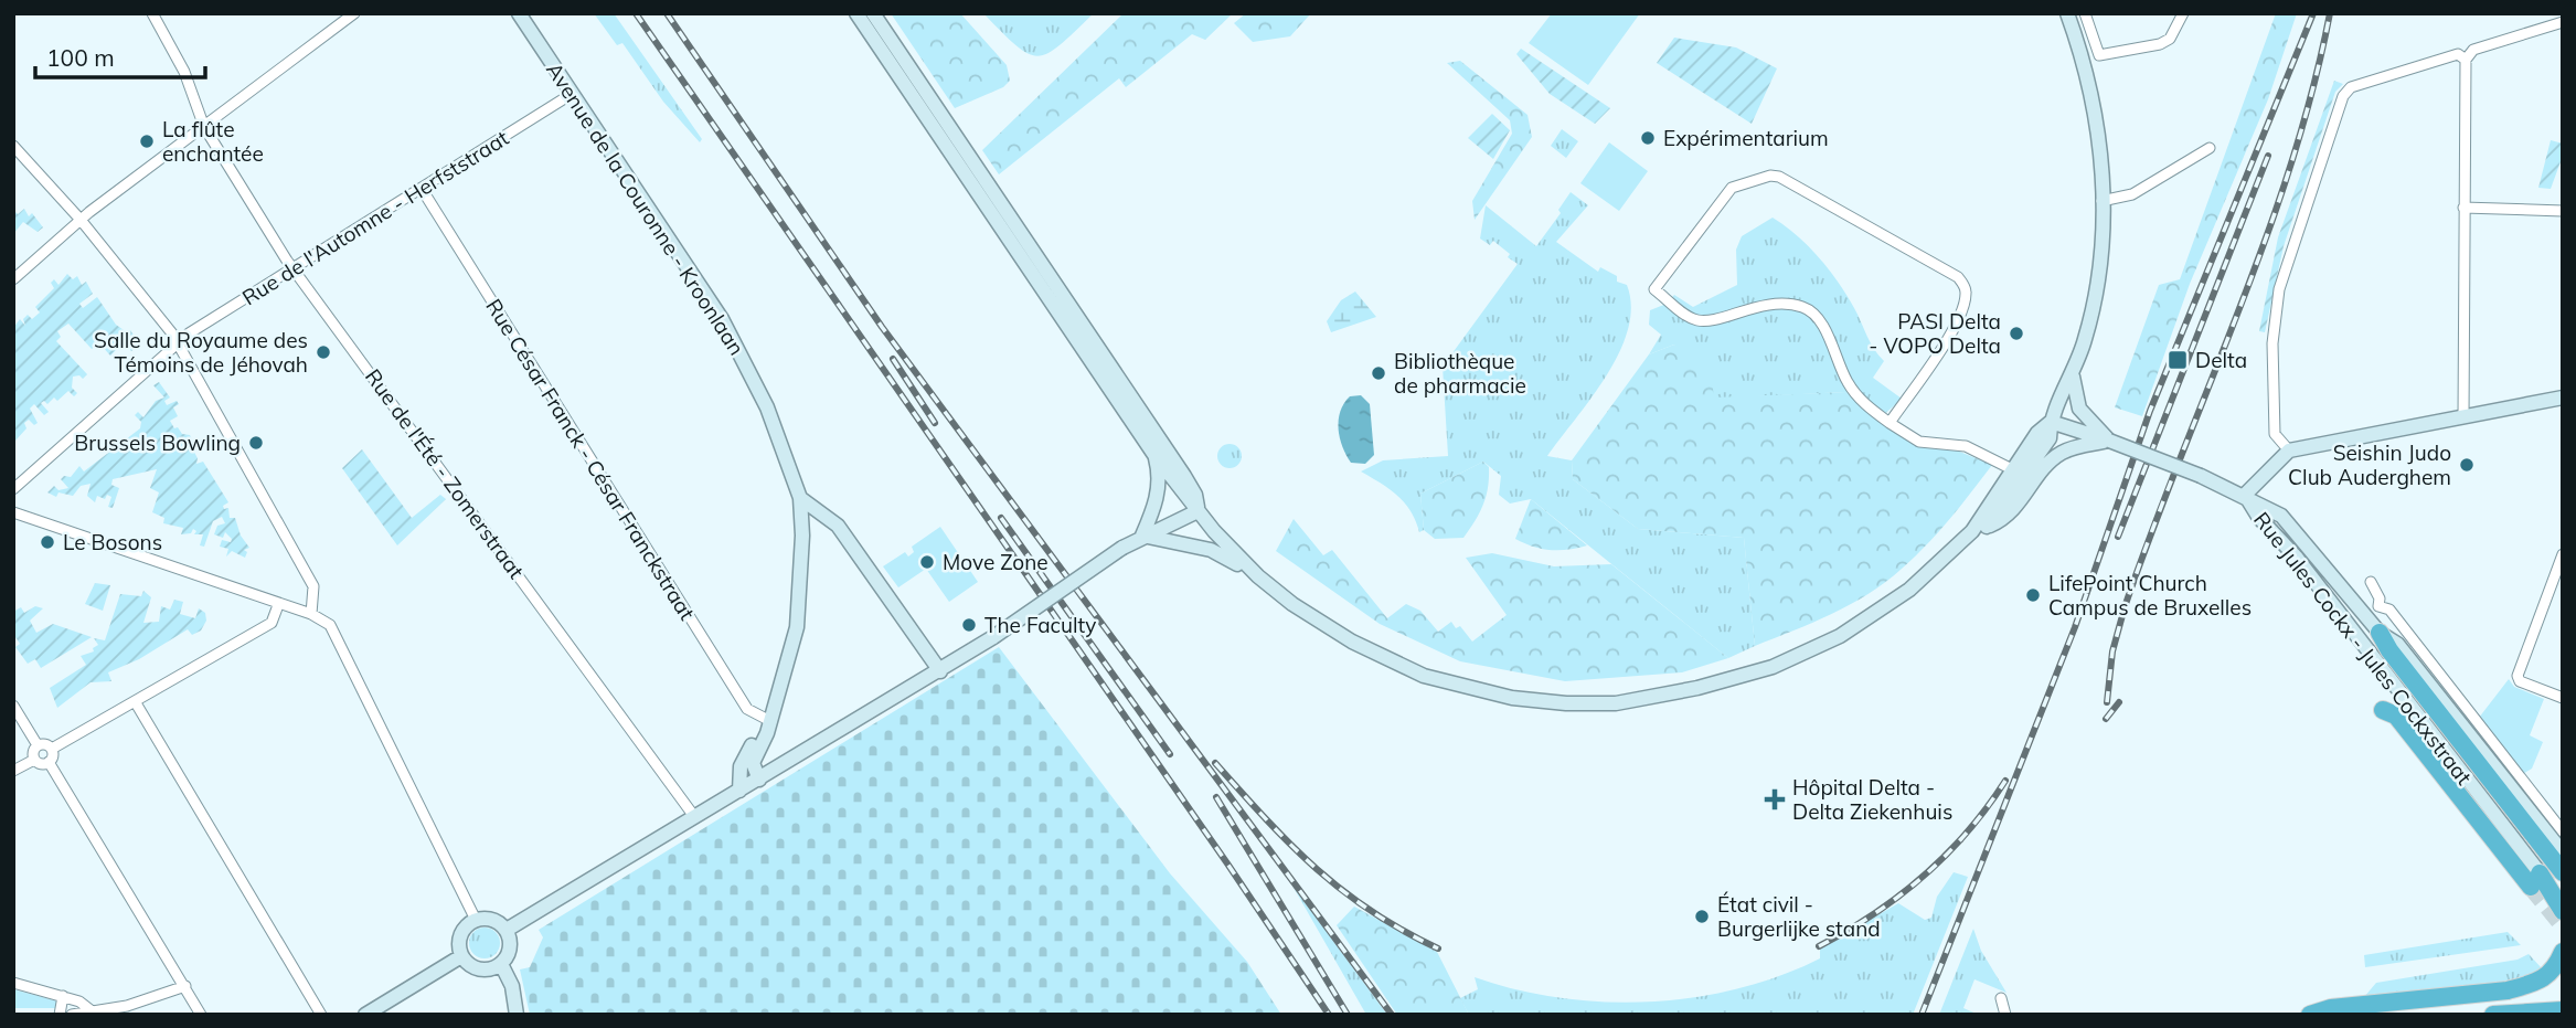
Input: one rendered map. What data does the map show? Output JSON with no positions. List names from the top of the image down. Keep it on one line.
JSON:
{"streets":{"main road":["Avenue de la Couronne - Kroonlaan","Rue Jules Cockx - Jules Cockxstraat"],"street":["Rue de l'Automne - Herfststraat","Rue César Franck - César Franckstraat","Rue de l'Été - Zomerstraat"]},"crossings":[["Avenue de la Couronne - Kroonlaan","Rue de l'Automne - Herfststraat"],["Avenue de la Couronne - Kroonlaan","Rue César Franck - César Franckstraat"],["Rue de l'Automne - Herfststraat","Rue César Franck - César Franckstraat"],["Rue de l'Automne - Herfststraat","Rue de l'Été - Zomerstraat"]],"places":{"other":["Expérimentarium","La flûte enchantée","PASI Delta - VOPO Delta","Salle du Royaume des Témoins de Jéhovah","Bibliothèque de pharmacie","Brussels Bowling","Seishin Judo Club Auderghem","Le Bosons","Move Zone","LifePoint Church Campus de Bruxelles","The Faculty","État civil - Burgerlijke stand"],"transit":["Delta"],"health":["Hôpital Delta - Delta Ziekenhuis"]},"scale_bar":"100 m"}
